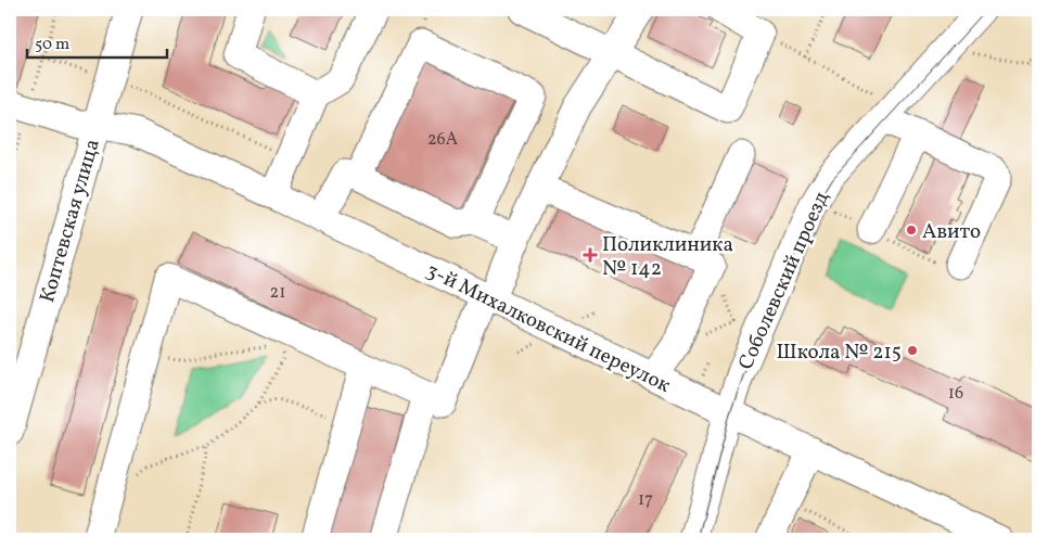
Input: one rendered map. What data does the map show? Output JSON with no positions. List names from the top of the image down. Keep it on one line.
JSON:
{"streets":{"street":["Коптевская улица","Соболевский проезд","3-й Михалковский переулок"]},"crossings":[["Коптевская улица","3-й Михалковский переулок"],["Соболевский проезд","3-й Михалковский переулок"]],"places":{"other":["Авито","Школа № 215"],"health":["Поликлиника № 142"]},"house_numbers":["26А","21","16","17"],"scale_bar":"50 m"}
